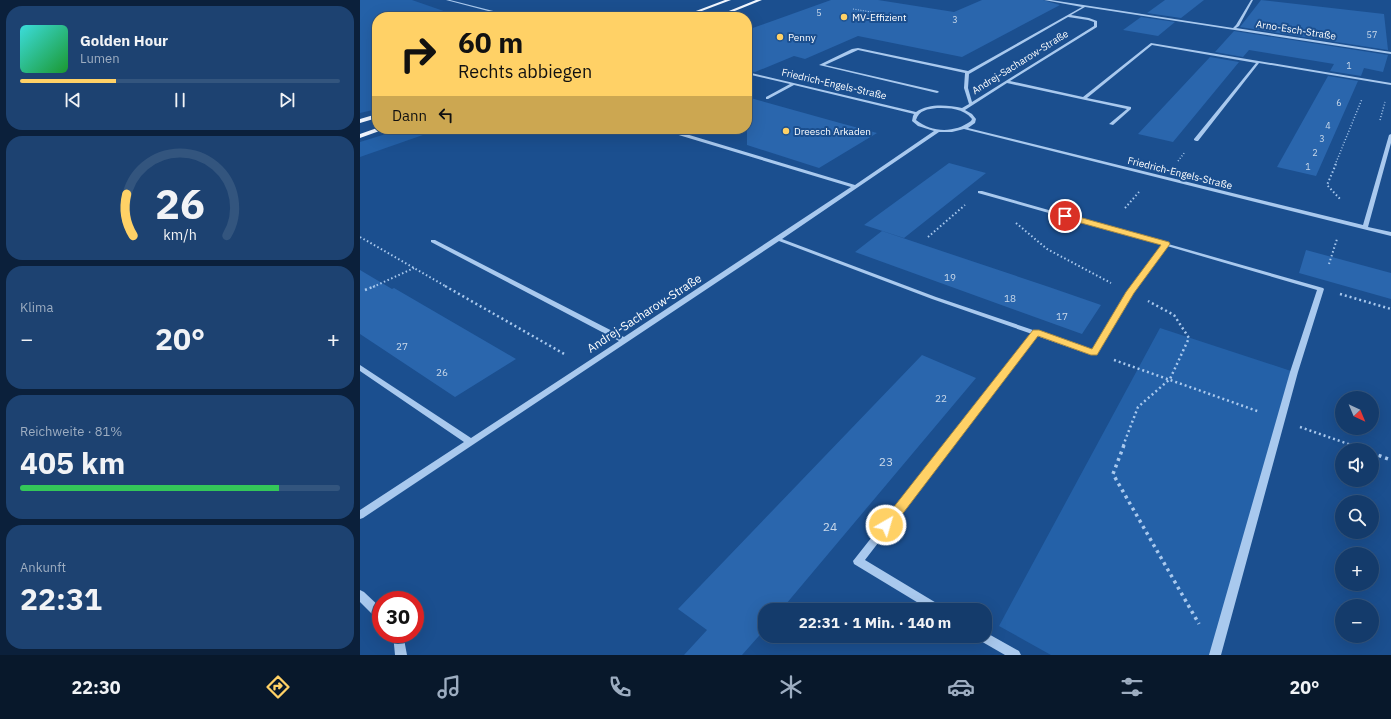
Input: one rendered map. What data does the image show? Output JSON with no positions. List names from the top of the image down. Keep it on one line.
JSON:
{"streets":{"street":["Arno-Esch-Straße","Andrej-Sacharow-Straße","Friedrich-Engels-Straße"]},"crossings":[["Andrej-Sacharow-Straße","Friedrich-Engels-Straße"]],"places":["MV-Effizient","Penny","Dreesch Arkaden"],"house_numbers":["5","3","57","1","6","4","3","2","1","19","18","17","27","26","22","23","24"],"north":"bottom right","page":{"turn":["60 m","Rechts abbiegen"],"song":["Golden Hour","Lumen"],"then":"Dann","tile":["Klima",["Reichweite · 81%","405 km"],["Ankunft","22:31"]],"heat":["−","20°","+"],"map_buttons":["+","−"],"limit":"30","trip":"22:31 · 1 Min. · 140 m","tabs":["22:30","20°"],"gauge":["26","km/h"]}}
